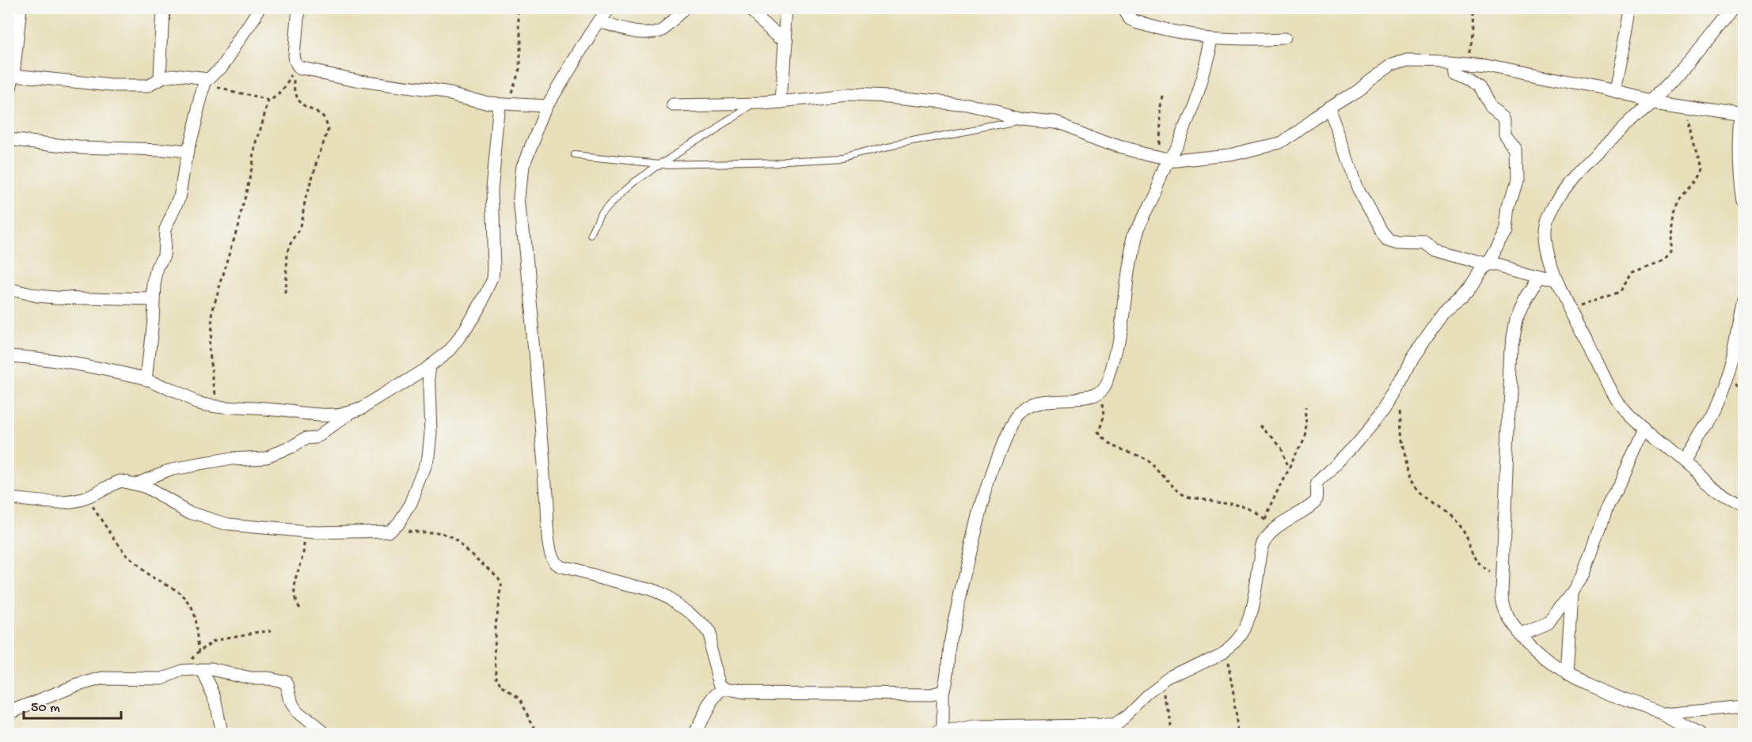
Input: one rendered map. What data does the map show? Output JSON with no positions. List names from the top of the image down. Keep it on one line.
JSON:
{"scale_bar":"50 m"}
